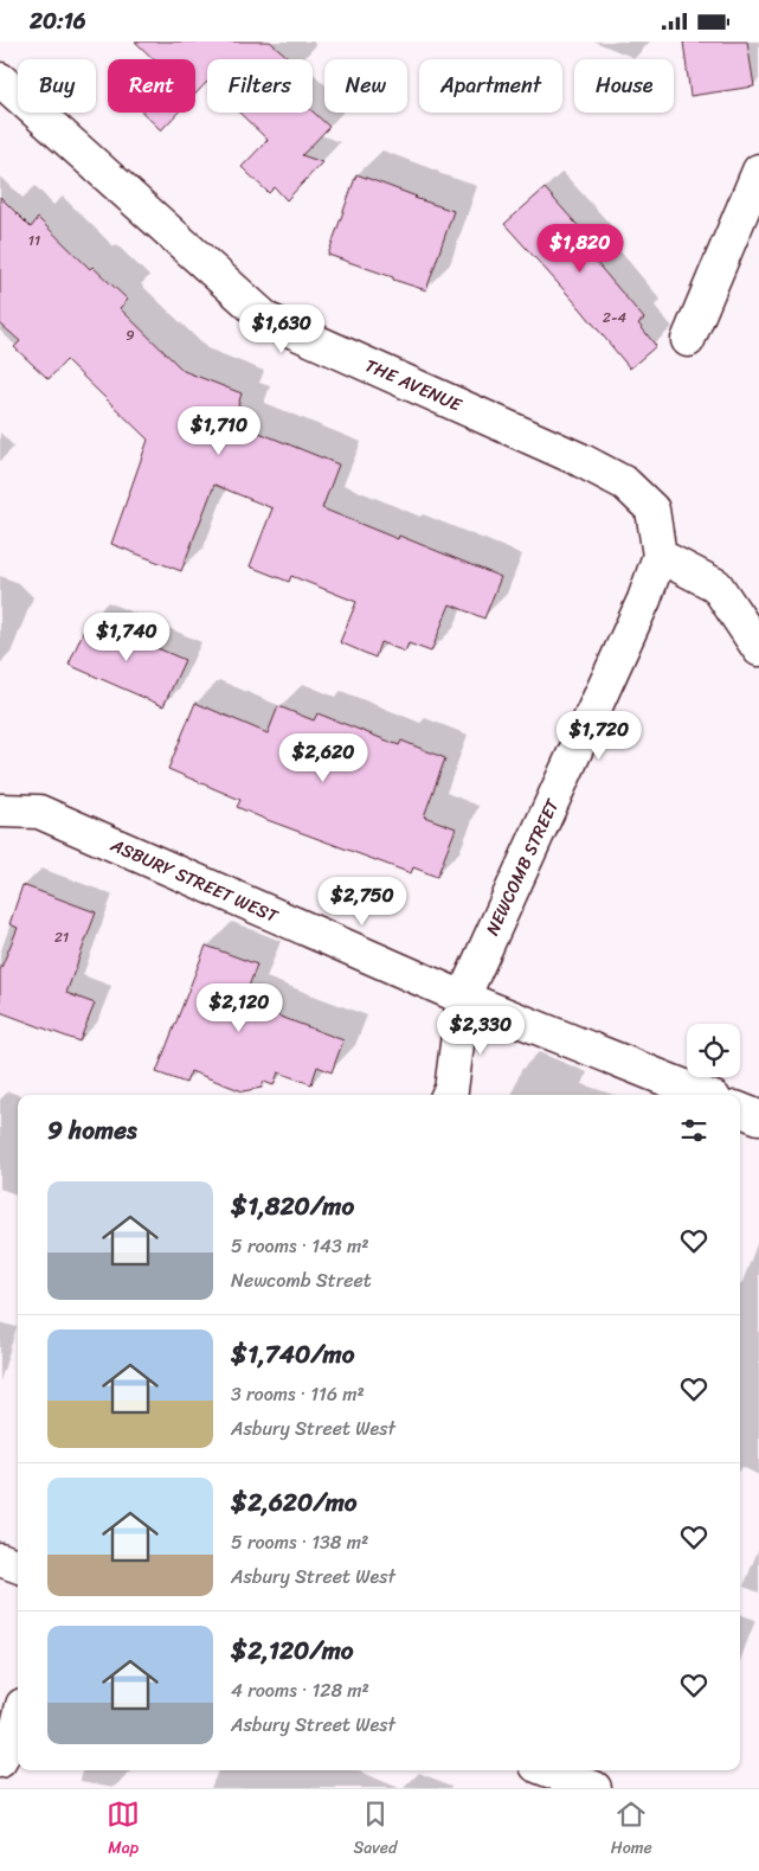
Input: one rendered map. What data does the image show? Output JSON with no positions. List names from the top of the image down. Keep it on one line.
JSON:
{"streets":{"street":["THE AVENUE","NEWCOMB STREET","ASBURY STREET WEST"]},"crossings":[["THE AVENUE","NEWCOMB STREET"],["NEWCOMB STREET","ASBURY STREET WEST"]],"house_numbers":["11","2-4","9","21"],"page":{"status":"20:16","chip":["Buy","Rent","Filters","New","Apartment","House"],"price":["$1,820","$1,630","$1,710","$1,740","$1,720","$2,620","$2,750","$2,120","$2,330"],"heading":"9 homes","list":[{"name":"$1,820/mo","note":"5 rooms · 143 m² · Newcomb Street"},{"name":"$1,740/mo","note":"3 rooms · 116 m² · Asbury Street West"},{"name":"$2,620/mo","note":"5 rooms · 138 m² · Asbury Street West"},{"name":"$2,120/mo","note":"4 rooms · 128 m² · Asbury Street West"}],"tabs":["Map","Saved","Home"]}}
